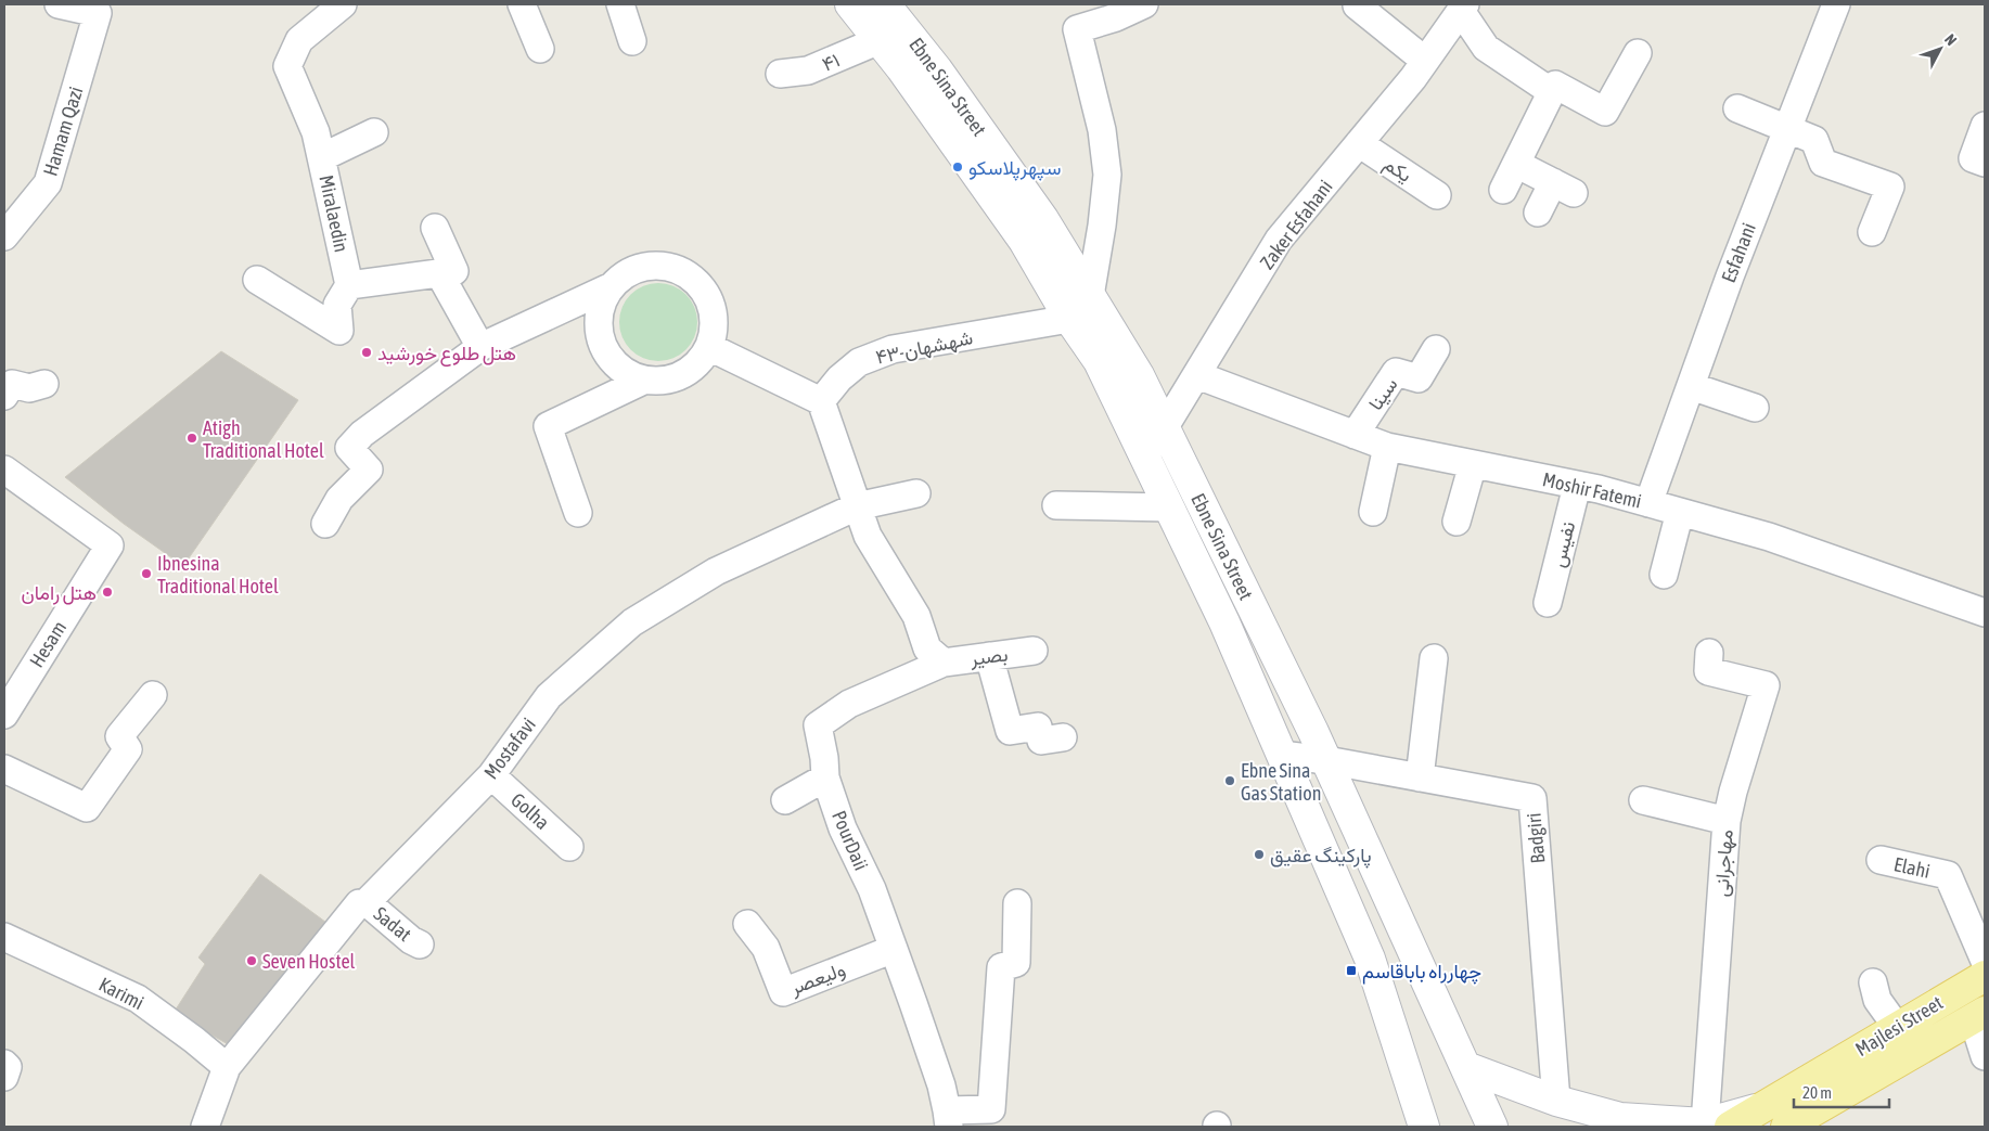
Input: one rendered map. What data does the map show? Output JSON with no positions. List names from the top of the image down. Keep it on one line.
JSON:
{"streets":{"main road":["Ebne Sina Street","Majlesi Street"],"street":["۴۱","Hamam Qazi","یکم","Miralaedin","Zaker Esfahani","Esfahani","۴۳-شهشهان","سینا","Moshir Fatemi","نفیس","Hesam","بصیر","Mostafavi","Golha","Badgiri","PourDaii","مهاجرانی","Elahi","Sadat","ولیعصر","Karimi"]},"crossings":[["۴۱","Ebne Sina Street"],["Ebne Sina Street","Zaker Esfahani"],["Ebne Sina Street","۴۳-شهشهان"],["Ebne Sina Street","Badgiri"],["یکم","Zaker Esfahani"],["Zaker Esfahani","Moshir Fatemi"],["Esfahani","Moshir Fatemi"],["سینا","Moshir Fatemi"],["Moshir Fatemi","نفیس"],["بصیر","PourDaii"],["Mostafavi","Golha"],["Mostafavi","Sadat"],["Mostafavi","Karimi"],["PourDaii","ولیعصر"],["مهاجرانی","Majlesi Street"]],"places":{"other":["سپهرپلاسکو","هتل طلوع خورشید","Atigh Traditional Hotel","Ibnesina Traditional Hotel","هتل رامان","Ebne Sina Gas Station","پارکینگ عقیق","Seven Hostel"],"transit":["چهارراه باباقاسم"]},"scale_bar":"20 m","north":"top right"}
